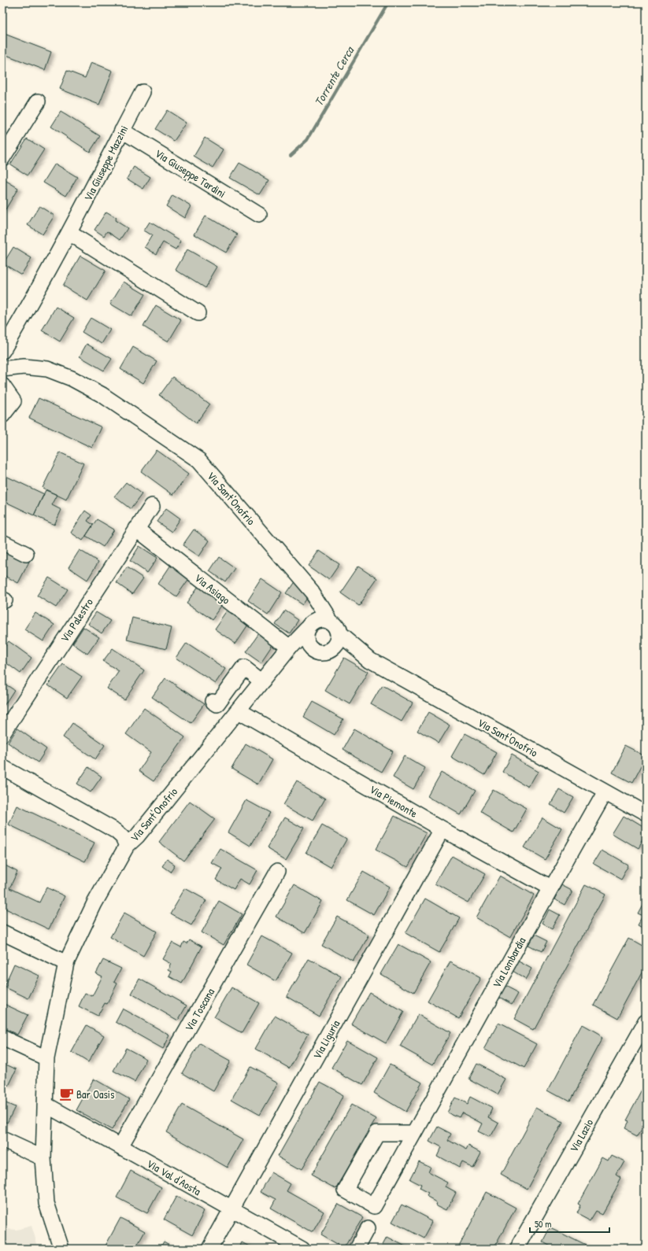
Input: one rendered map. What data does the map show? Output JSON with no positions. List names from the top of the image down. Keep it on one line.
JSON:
{"streets":{"street":["Via Giuseppe Mazzini","Via Giuseppe Tardini","Via Sant'Onofrio","Via Asiago","Via Palestro","Via Piemonte","Via Lombardia","Via Toscana","Via Liguria","Via Lazio","Via Val d'Aosta"]},"crossings":[["Via Giuseppe Mazzini","Via Giuseppe Tardini"],["Via Sant'Onofrio","Via Asiago"],["Via Sant'Onofrio","Via Piemonte"],["Via Sant'Onofrio","Via Lombardia"],["Via Asiago","Via Palestro"],["Via Piemonte","Via Lombardia"],["Via Piemonte","Via Liguria"],["Via Toscana","Via Val d'Aosta"],["Via Liguria","Via Val d'Aosta"]],"water":["Torrente Cerca"],"places":{"cafe":["Bar Oasis"]},"scale_bar":"50 m"}
